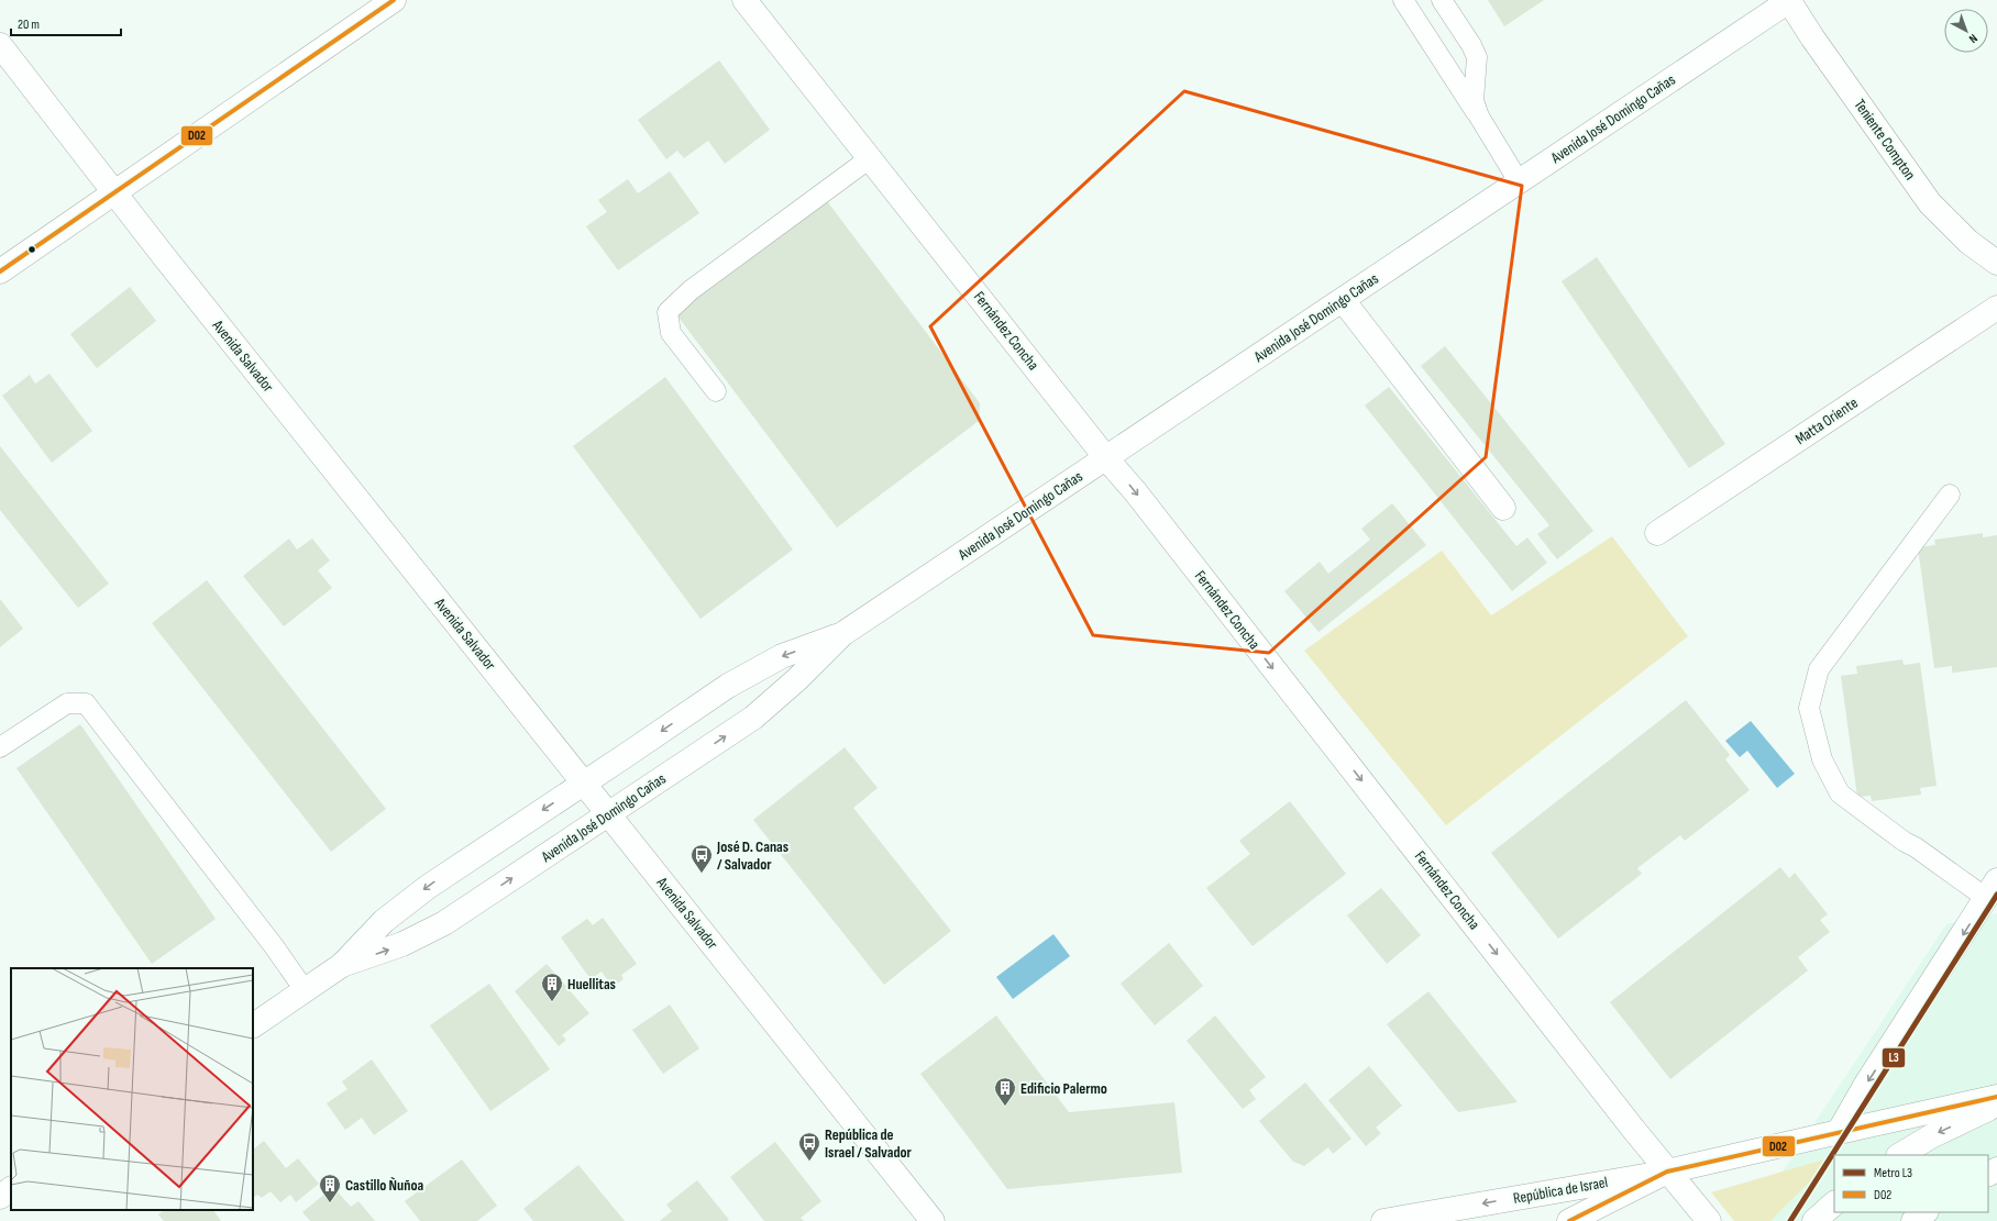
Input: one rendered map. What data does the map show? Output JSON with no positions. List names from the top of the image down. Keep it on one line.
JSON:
{"streets":{"street":["Avenida José Domingo Cañas","Teniente Compton","Fernández Concha","Avenida Salvador","Matta Oriente","República de Israel"]},"crossings":[["Avenida José Domingo Cañas","Teniente Compton"],["Avenida José Domingo Cañas","Fernández Concha"],["Avenida José Domingo Cañas","Avenida Salvador"],["Fernández Concha","República de Israel"]],"one_way":["Fernández Concha"],"places":{"bus stop":["José D. Canas / Salvador","República de Israel / Salvador"],"building":["Huellitas","Edificio Palermo","Castillo Ñuñoa"]},"lines":["transit line D02","metro line L3"],"legend":["Metro L3","D02"],"scale_bar":"20 m","north":"bottom right"}
